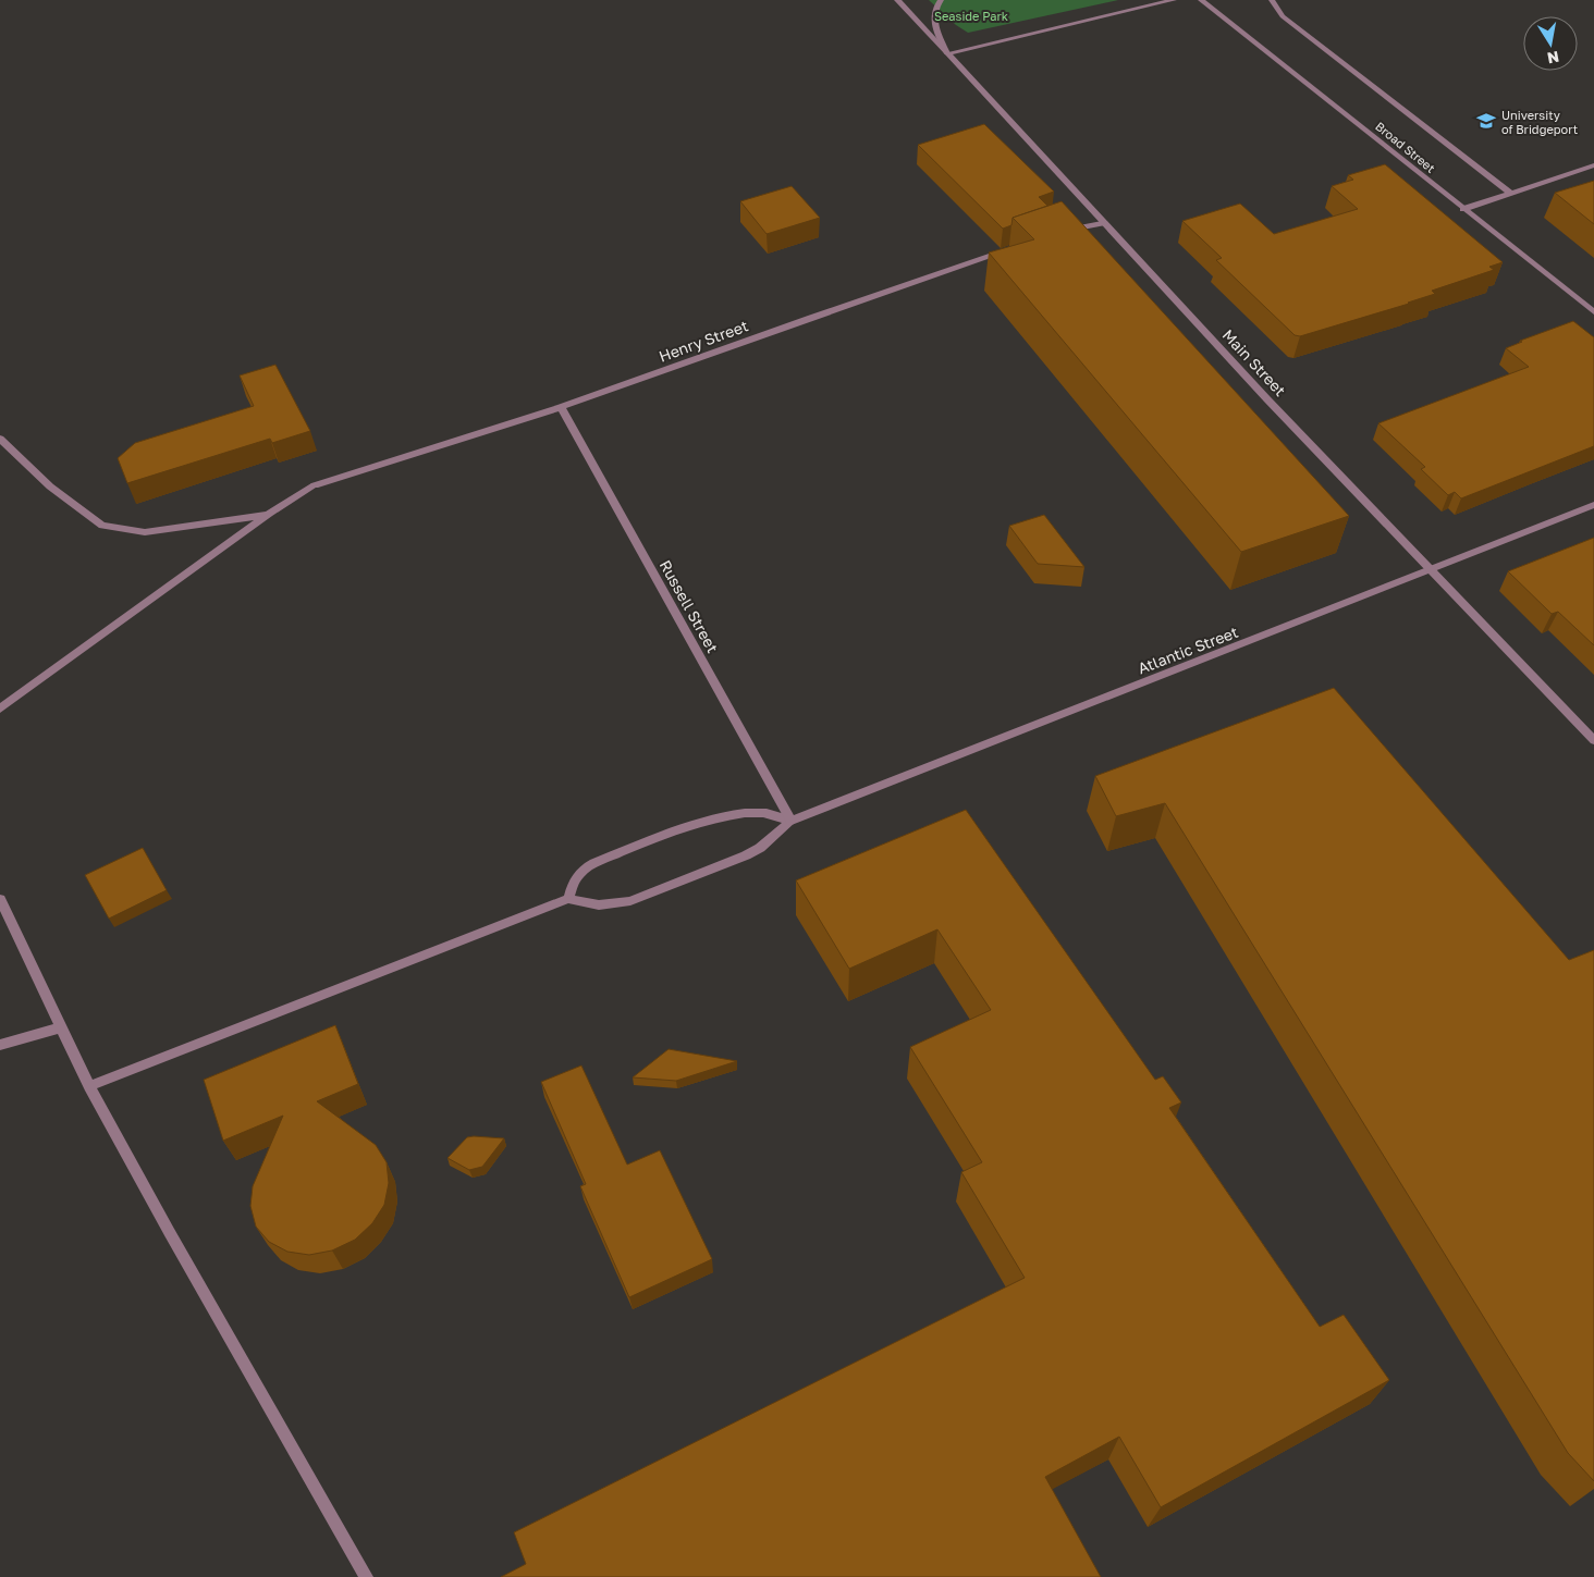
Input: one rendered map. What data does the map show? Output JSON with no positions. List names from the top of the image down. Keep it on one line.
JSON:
{"streets":{"street":["Broad Street","Henry Street","Main Street","Russell Street","Atlantic Street"]},"crossings":[["Henry Street","Russell Street"],["Main Street","Atlantic Street"],["Russell Street","Atlantic Street"]],"parks":["Seaside Park"],"places":{"school or university":["University of Bridgeport"]},"north":"bottom"}
